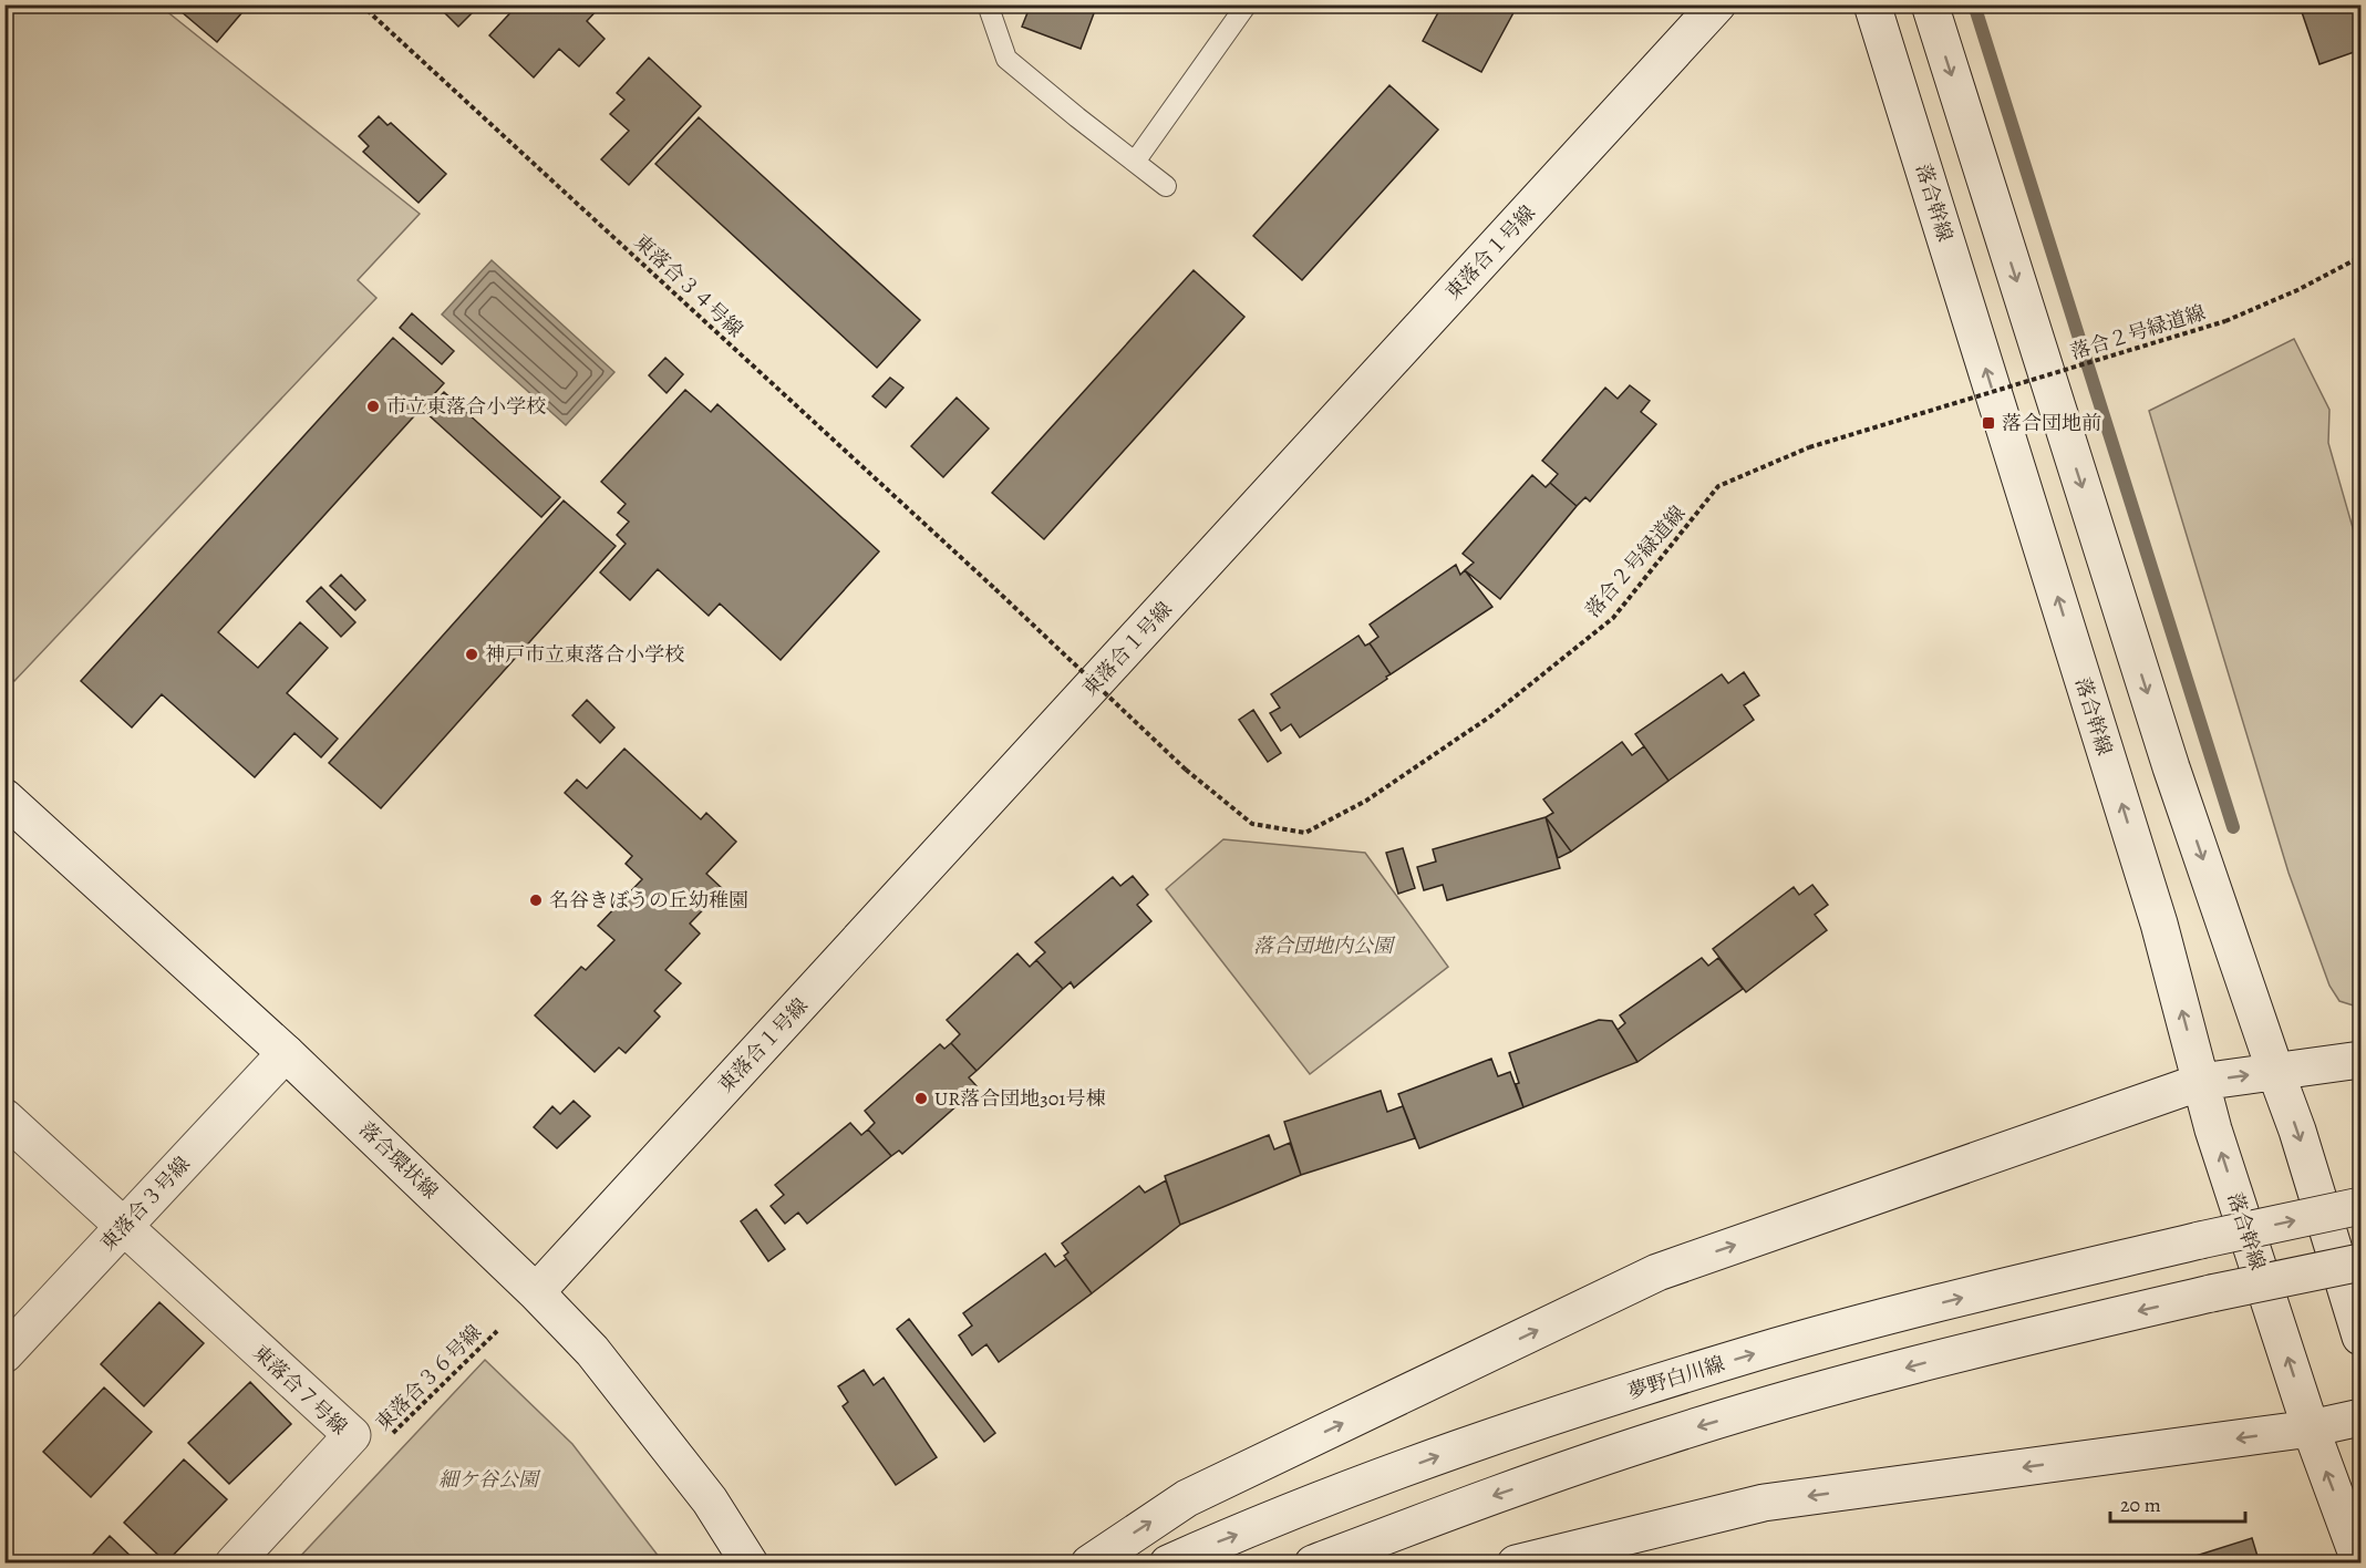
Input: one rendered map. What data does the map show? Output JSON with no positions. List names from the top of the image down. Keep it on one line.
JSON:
{"streets":{"street":["落合幹線","東落合１号線","落合環状線","東落合３号線","夢野白川線","東落合７号線"],"path":["東落合３４号線","落合２号緑道線","東落合３６号線"]},"crossings":[["東落合１号線","落合環状線"],["東落合３４号線","落合２号緑道線"],["落合環状線","東落合３号線"],["東落合３号線","東落合７号線"],["東落合３６号線","東落合７号線"]],"parks":["落合団地内公園","細ケ谷公園"],"places":{"other":["市立東落合小学校","神戸市立東落合小学校","名谷きぼうの丘幼稚園","UR落合団地301号棟"],"transit":["落合団地前"]},"scale_bar":"20 m"}
